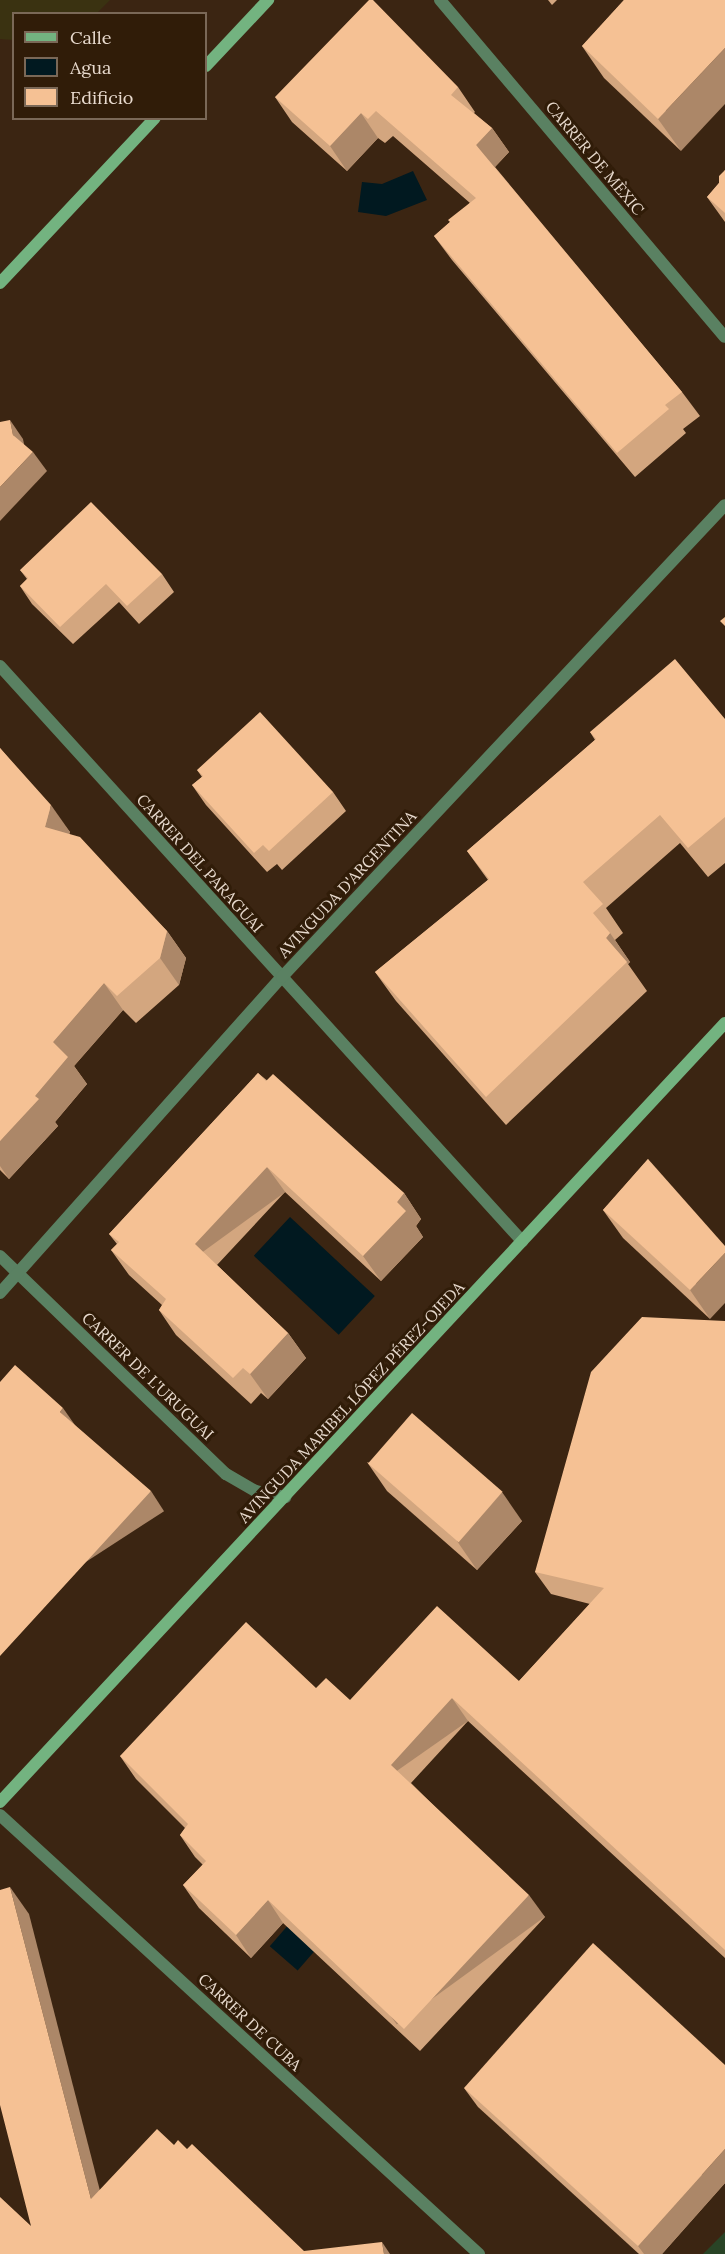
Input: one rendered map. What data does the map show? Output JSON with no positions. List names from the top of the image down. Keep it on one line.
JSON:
{"streets":{"street":["CARRER DE MÈXIC","CARRER DEL PARAGUAI","AVINGUDA D'ARGENTINA","CARRER DE L'URUGUAI","AVINGUDA MARIBEL LÓPEZ PÉREZ-OJEDA","CARRER DE CUBA"]},"crossings":[["CARRER DEL PARAGUAI","AVINGUDA D'ARGENTINA"],["CARRER DEL PARAGUAI","AVINGUDA MARIBEL LÓPEZ PÉREZ-OJEDA"],["AVINGUDA D'ARGENTINA","CARRER DE L'URUGUAI"],["CARRER DE L'URUGUAI","AVINGUDA MARIBEL LÓPEZ PÉREZ-OJEDA"]],"legend":["Calle","Agua","Edificio"]}
